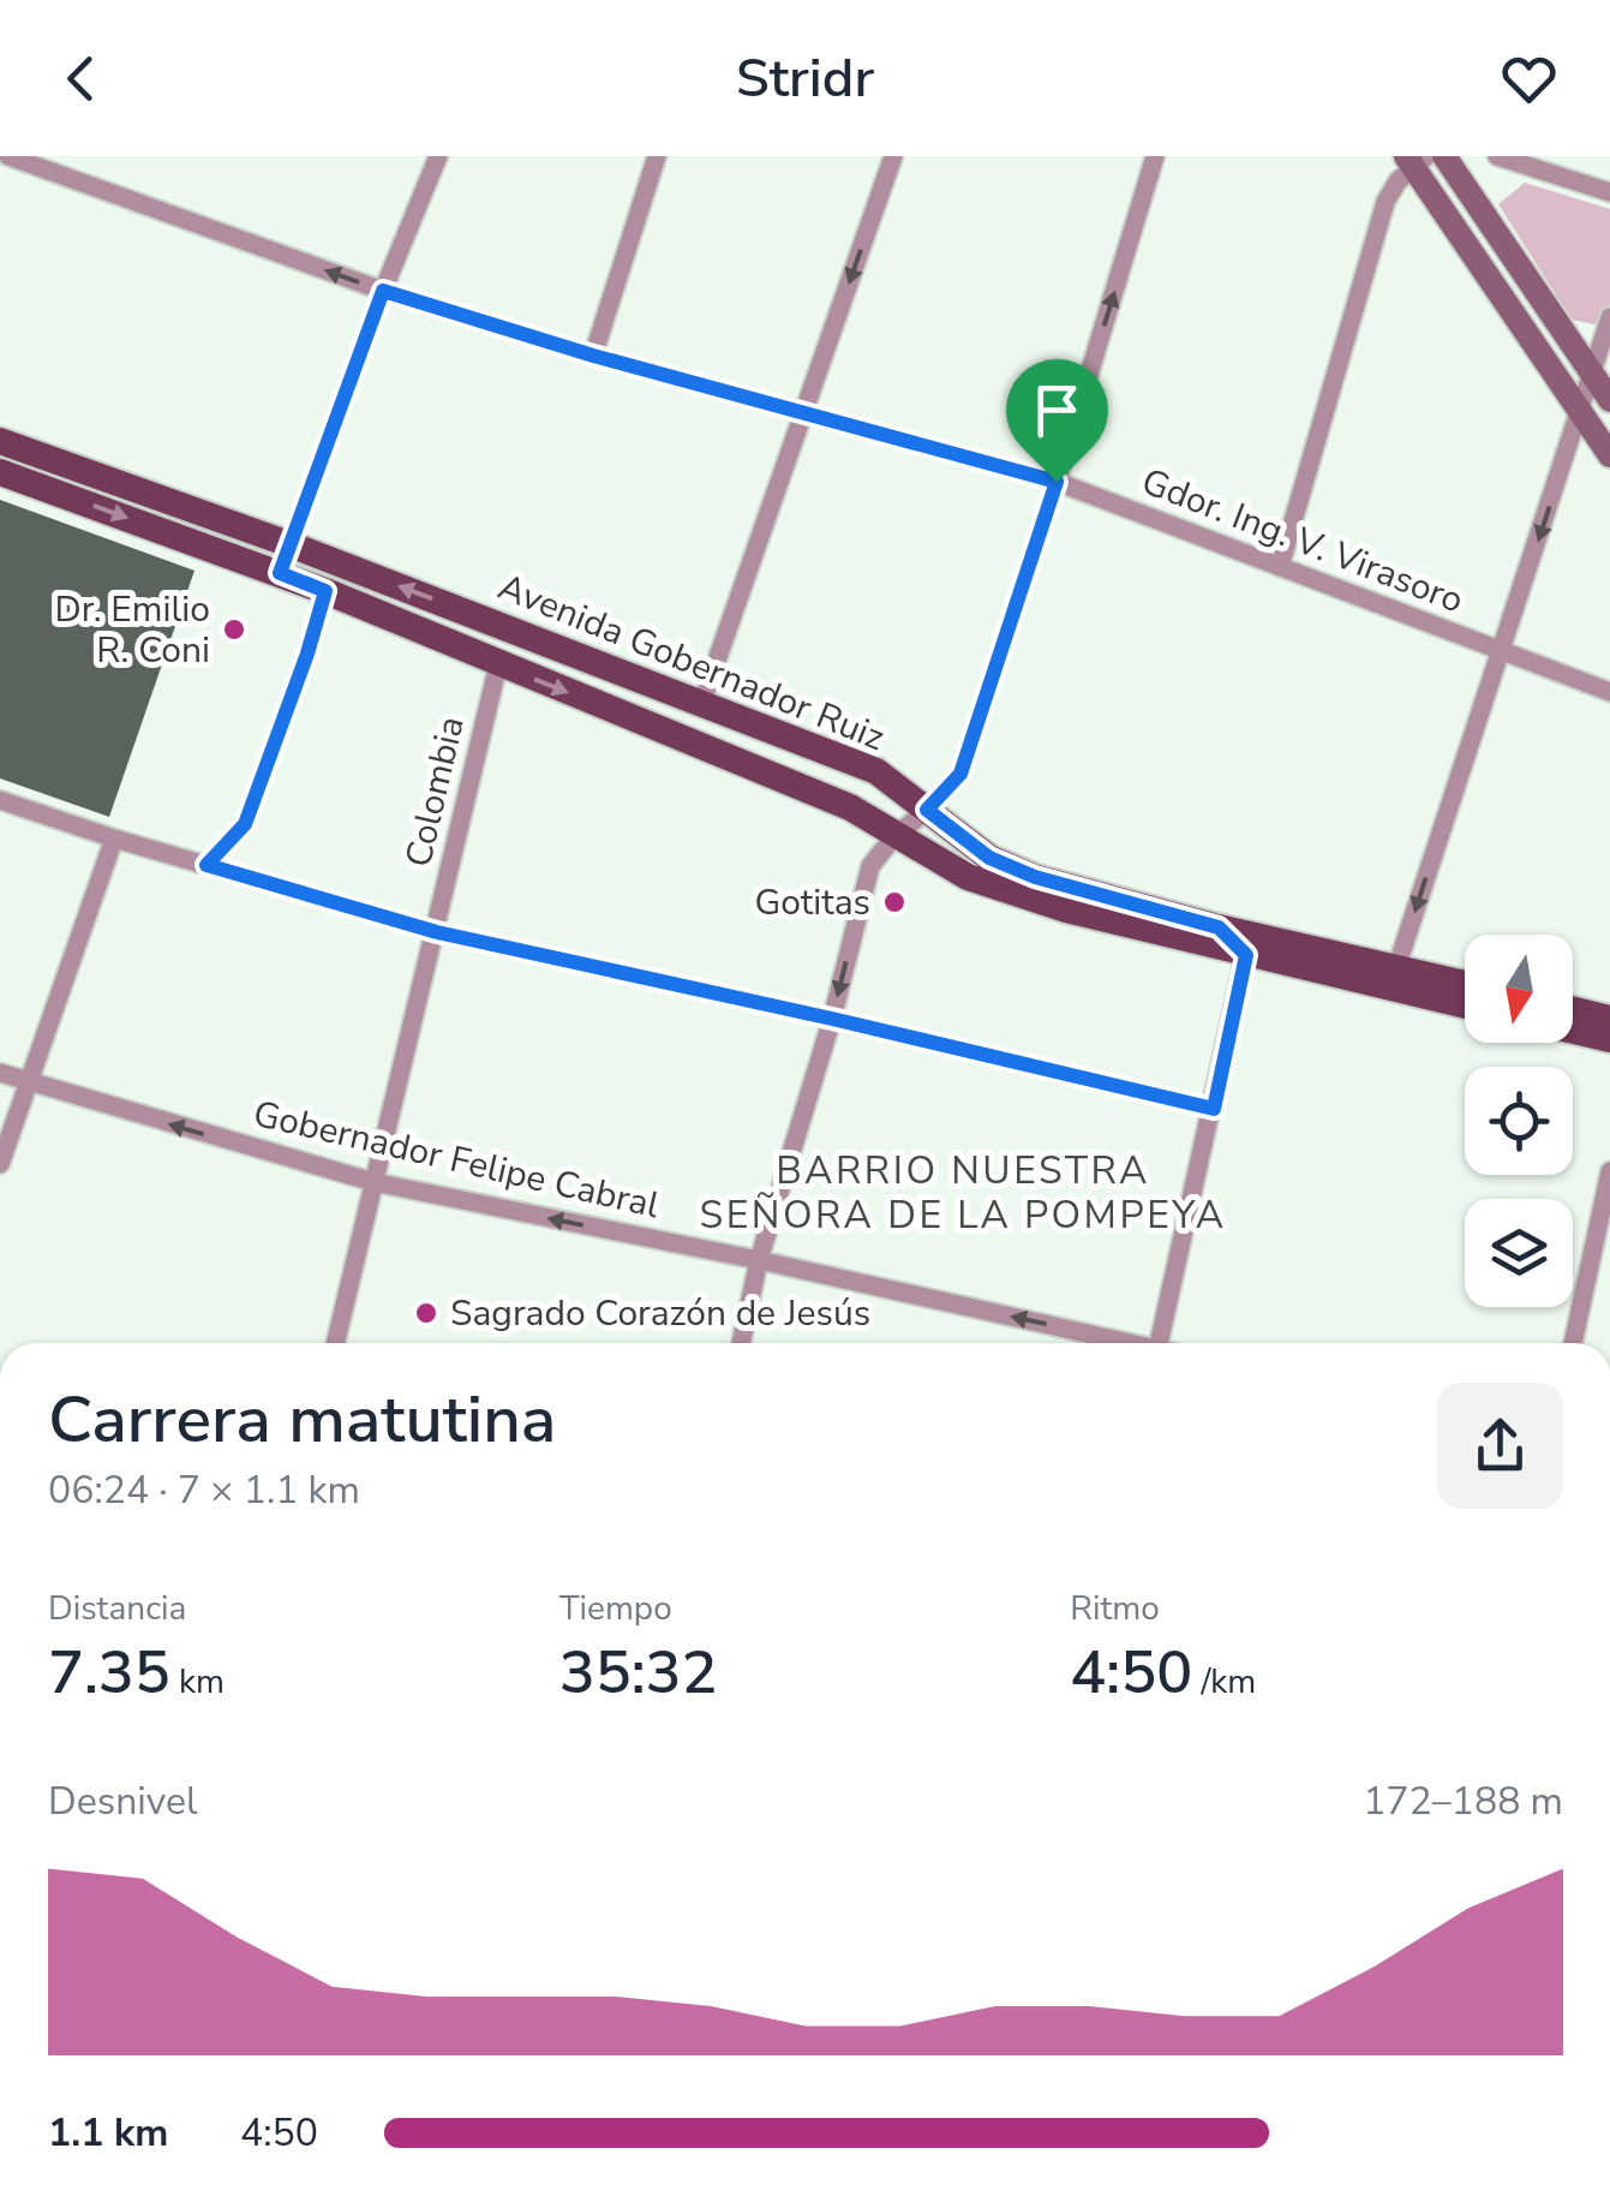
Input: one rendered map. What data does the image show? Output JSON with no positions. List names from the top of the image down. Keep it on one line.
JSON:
{"streets":{"main road":["Avenida Gobernador Ruiz"],"street":["Gdor. Ing. V. Virasoro","Colombia","Gobernador Felipe Cabral"]},"crossings":[["Avenida Gobernador Ruiz","Colombia"],["Colombia","Gobernador Felipe Cabral"]],"one_way":["Gobernador Felipe Cabral"],"districts":["BARRIO NUESTRA SEÑORA DE LA POMPEYA"],"places":["Dr. Emilio R. Coni","Gotitas","Sagrado Corazón de Jesús"],"north":"bottom","page":{"header":"Stridr","heading":["Carrera matutina","06:24 · 7 × 1.1 km"],"stats":[["Distancia","7.35 km"],["Tiempo","35:32"],["Ritmo","4:50 /km"]],"chart":["Desnivel","172–188 m"],"list":[{"name":"1.1 km","note":"4:50"}]}}
